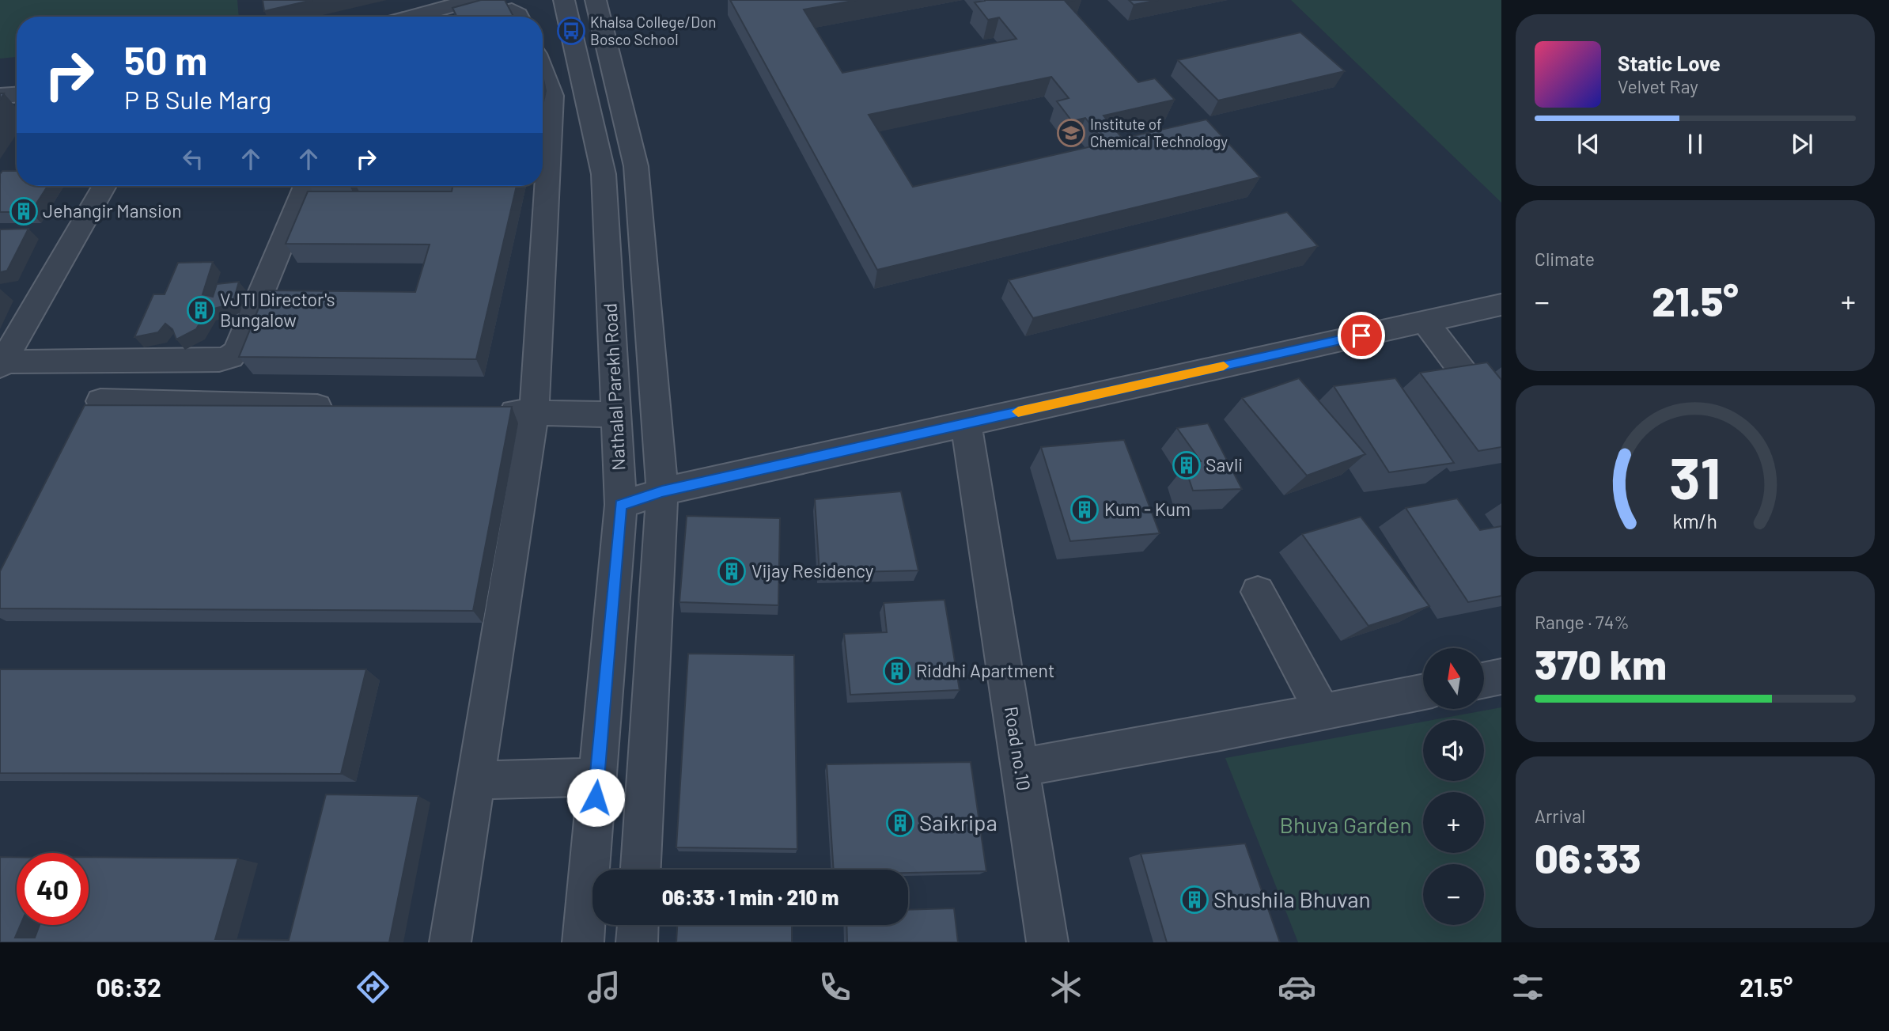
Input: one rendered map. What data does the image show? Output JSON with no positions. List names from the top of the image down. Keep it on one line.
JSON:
{"streets":{"street":["Nathalal Parekh Road","Road no.10"]},"parks":["Bhuva Garden"],"places":{"bus stop":["Khalsa College/Don Bosco School"],"school or university":["Institute of Chemical Technology"],"building":["Jehangir Mansion","VJTI Director's Bungalow","Savli","Kum - Kum","Vijay Residency","Riddhi Apartment","Saikripa","Shushila Bhuvan"]},"north":"top","page":{"turn":["50 m","P B Sule Marg"],"song":["Static Love","Velvet Ray"],"tile":["Climate",["Range · 74%","370 km"],["Arrival","06:33"]],"heat":["−","21.5°","+"],"map_buttons":["+","−"],"limit":"40","trip":"06:33 · 1 min · 210 m","tabs":["06:32","21.5°"],"gauge":["31","km/h"]}}
